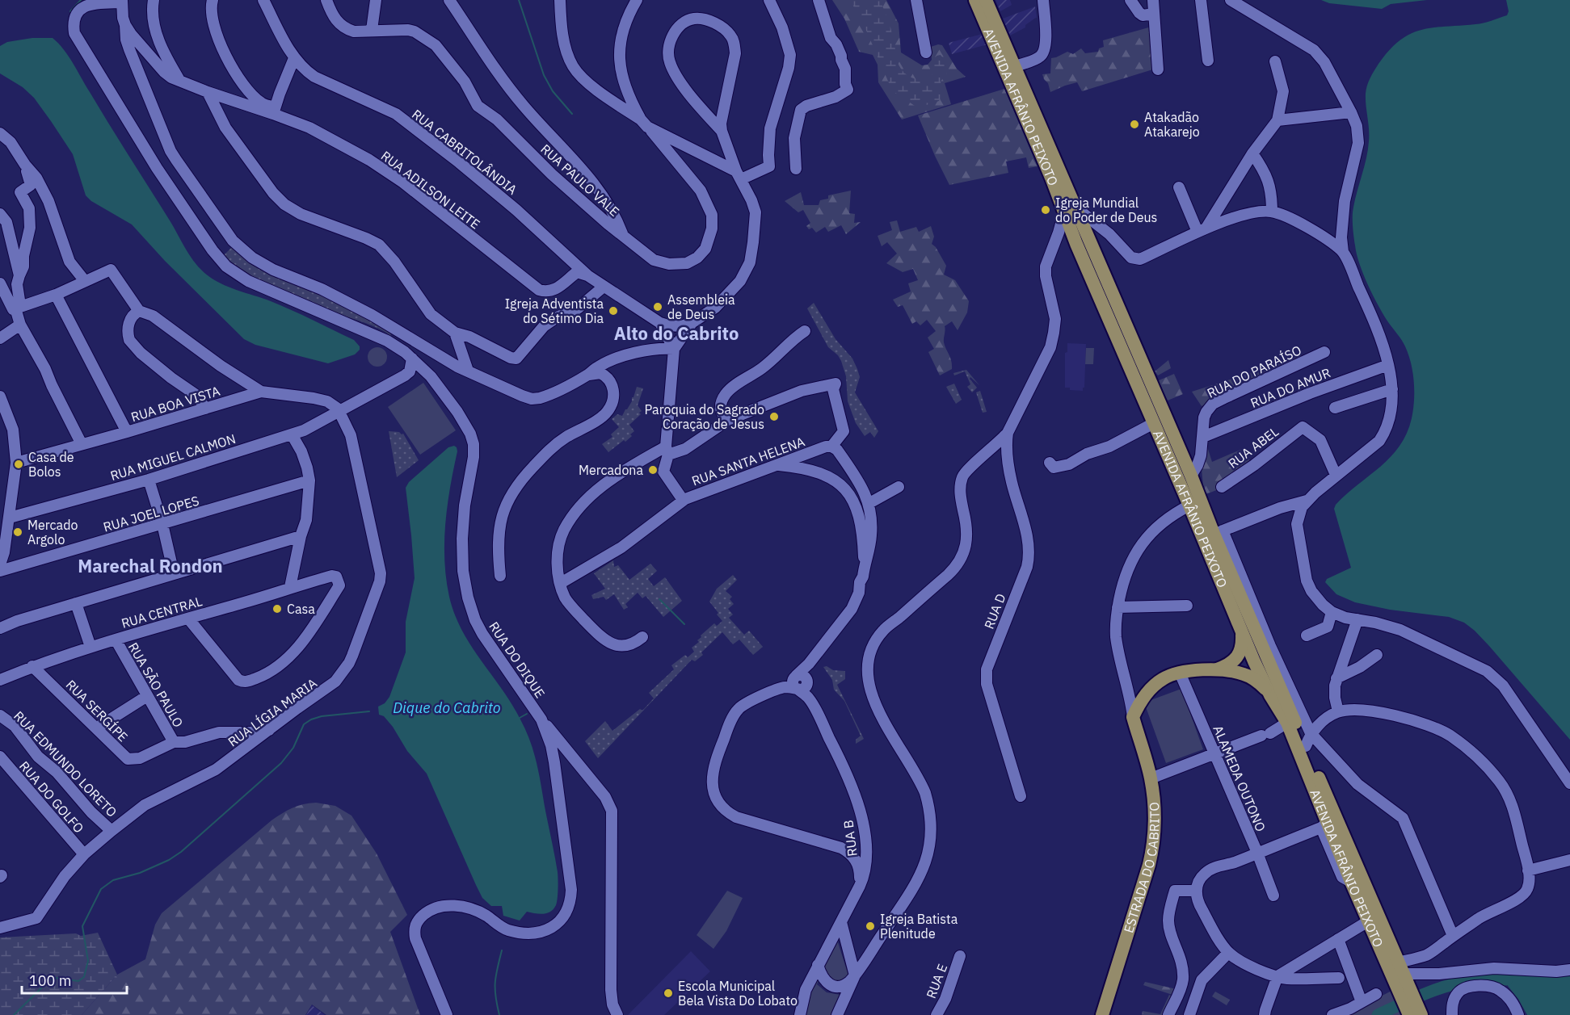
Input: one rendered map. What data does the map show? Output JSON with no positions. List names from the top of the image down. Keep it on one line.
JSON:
{"streets":{"main road":["AVENIDA AFRÂNIO PEIXOTO","ESTRADA DO CABRITO"],"street":["RUA CABRITOLÂNDIA","RUA PAULO VALE","RUA ADILSON LEITE","RUA DO PARAÍSO","RUA DO AMUR","RUA BOA VISTA","RUA ABEL","RUA MIGUEL CALMON","RUA SANTA HELENA","RUA JOEL LOPES","RUA D","RUA CENTRAL","RUA DO DIQUE","RUA SÃO PAULO","RUA SERGÍPE","RUA LÍGIA MARIA","RUA EDMUNDO LORETO","ALAMEDA OUTONO","RUA DO GOLFO","RUA B","RUA E"]},"crossings":[["AVENIDA AFRÂNIO PEIXOTO","RUA DO PARAÍSO"],["AVENIDA AFRÂNIO PEIXOTO","ESTRADA DO CABRITO"],["RUA CABRITOLÂNDIA","RUA ADILSON LEITE"],["RUA ADILSON LEITE","RUA DO DIQUE"],["RUA DO PARAÍSO","RUA DO AMUR"],["RUA BOA VISTA","RUA MIGUEL CALMON"],["RUA BOA VISTA","RUA LÍGIA MARIA"],["RUA MIGUEL CALMON","RUA LÍGIA MARIA"],["RUA CENTRAL","RUA SÃO PAULO"],["RUA CENTRAL","RUA SERGÍPE"],["RUA SÃO PAULO","RUA SERGÍPE"],["RUA LÍGIA MARIA","RUA EDMUNDO LORETO"],["RUA LÍGIA MARIA","RUA DO GOLFO"]],"districts":["Alto do Cabrito","Marechal Rondon"],"water":["Dique do Cabrito"],"places":["Atakadão Atakarejo","Igreja Mundial do Poder de Deus","Assembleia de Deus","Igreja Adventista do Sétimo Dia","Paroquia do Sagrado Coração de Jesus","Casa de Bolos","Mercadona","Mercado Argolo","Casa","Igreja Batista Plenitude","Escola Municipal Bela Vista Do Lobato"],"scale_bar":"100 m"}
